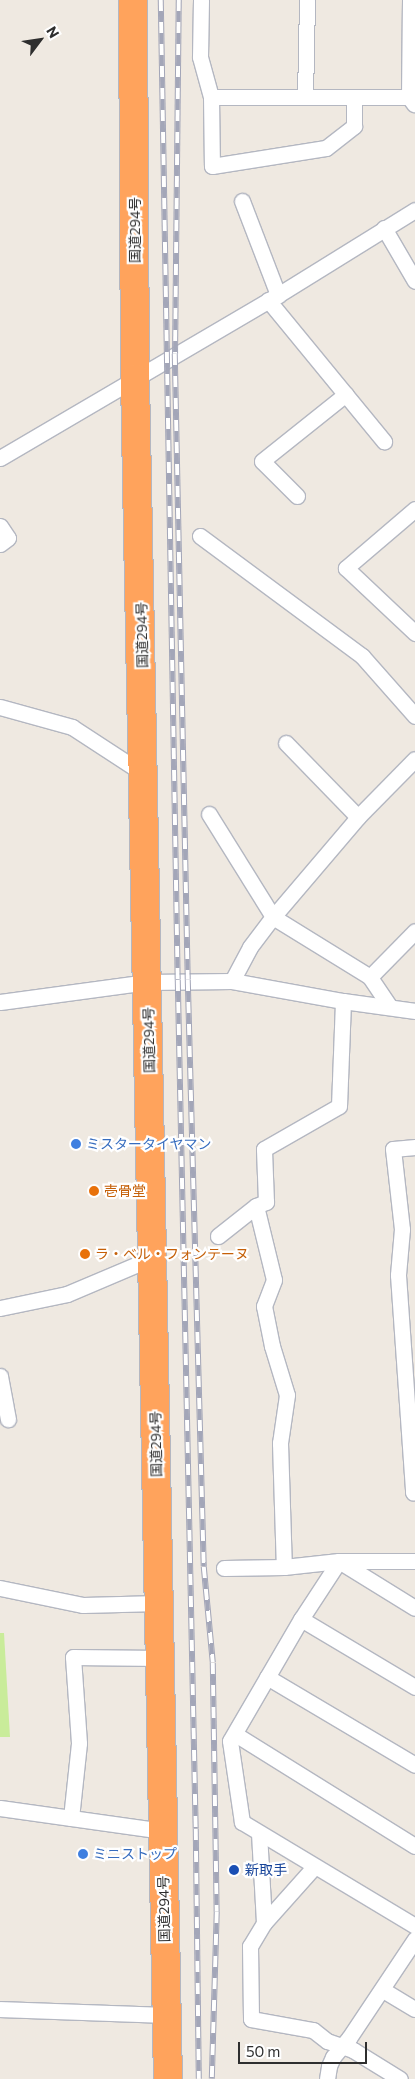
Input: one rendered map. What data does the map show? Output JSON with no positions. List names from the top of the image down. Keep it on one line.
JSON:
{"streets":{"highway":["国道294号"]},"places":["ミスタータイヤマン","壱骨堂","ラ・ベル・フォンテーヌ","ミニストップ","新取手"],"scale_bar":"50 m","north":"top right"}
